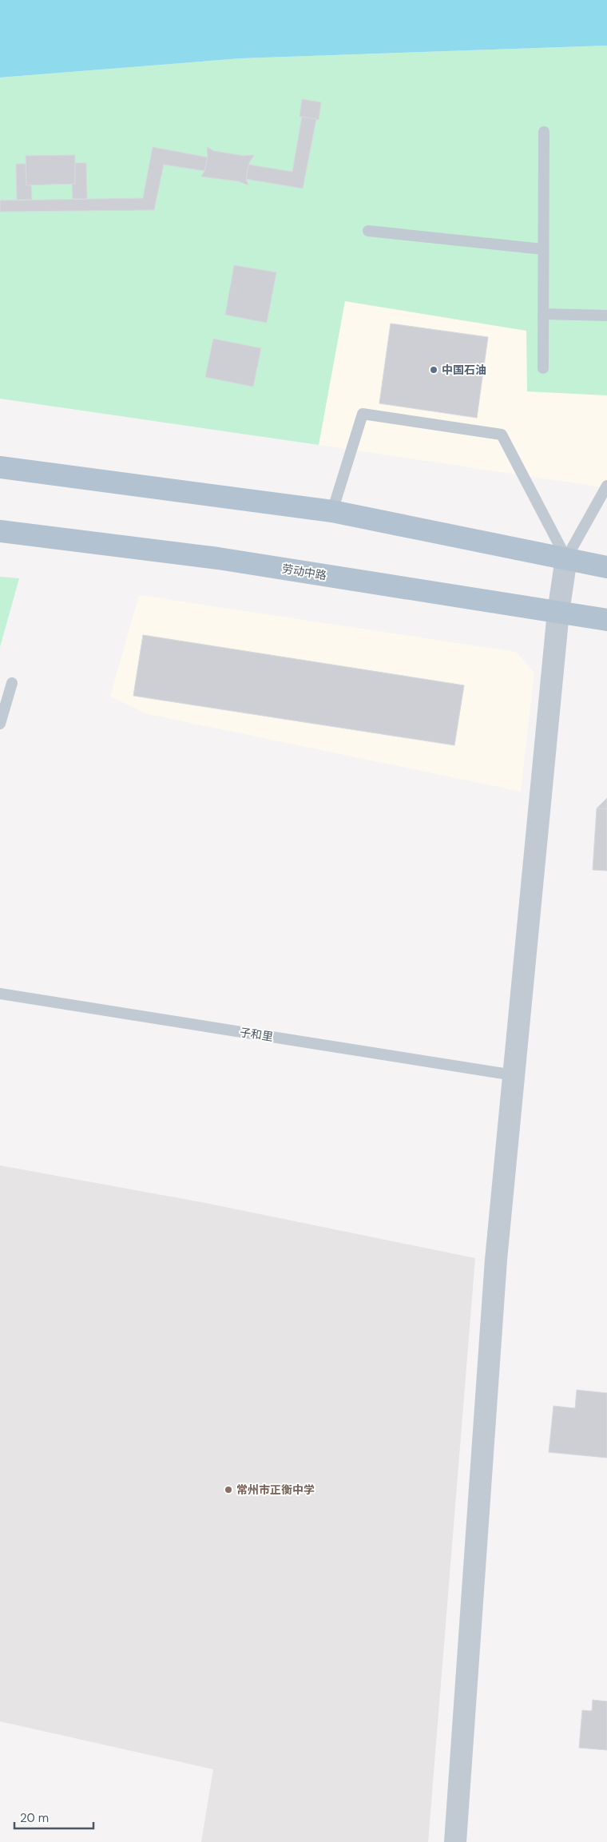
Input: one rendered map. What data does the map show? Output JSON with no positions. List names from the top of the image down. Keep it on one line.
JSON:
{"streets":{"main road":["劳动中路"],"lane":["子和里"]},"places":["中国石油","常州市正衡中学"],"scale_bar":"20 m"}
